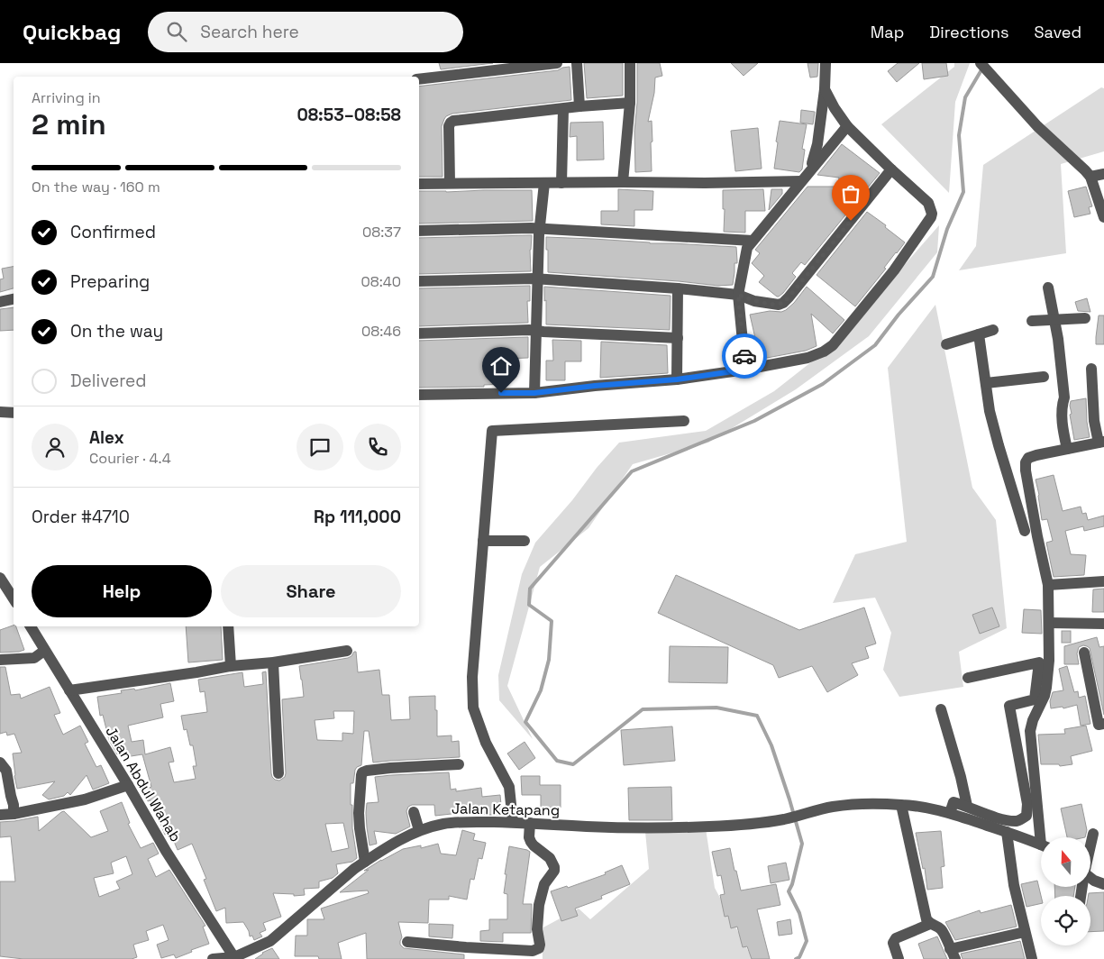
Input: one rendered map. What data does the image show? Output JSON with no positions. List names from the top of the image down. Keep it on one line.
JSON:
{"streets":{"street":["Jalan Abdul Wahab","Jalan Ketapang"]},"crossings":[["Jalan Abdul Wahab","Jalan Ketapang"]],"north":"top","page":{"header":"Quickbag","search":"Search here","nav":["Map","Directions","Saved"],"heading":["2 min","Arriving in","08:53–08:58"],"panel":["Alex","Courier · 4.4","Order #4710","Rp 111,000"],"bar":"On the way · 160 m","list":[["Confirmed","08:37"],["Preparing","08:40"],["On the way","08:46"],"Delivered"],"buttons":["Help","Share"]}}
